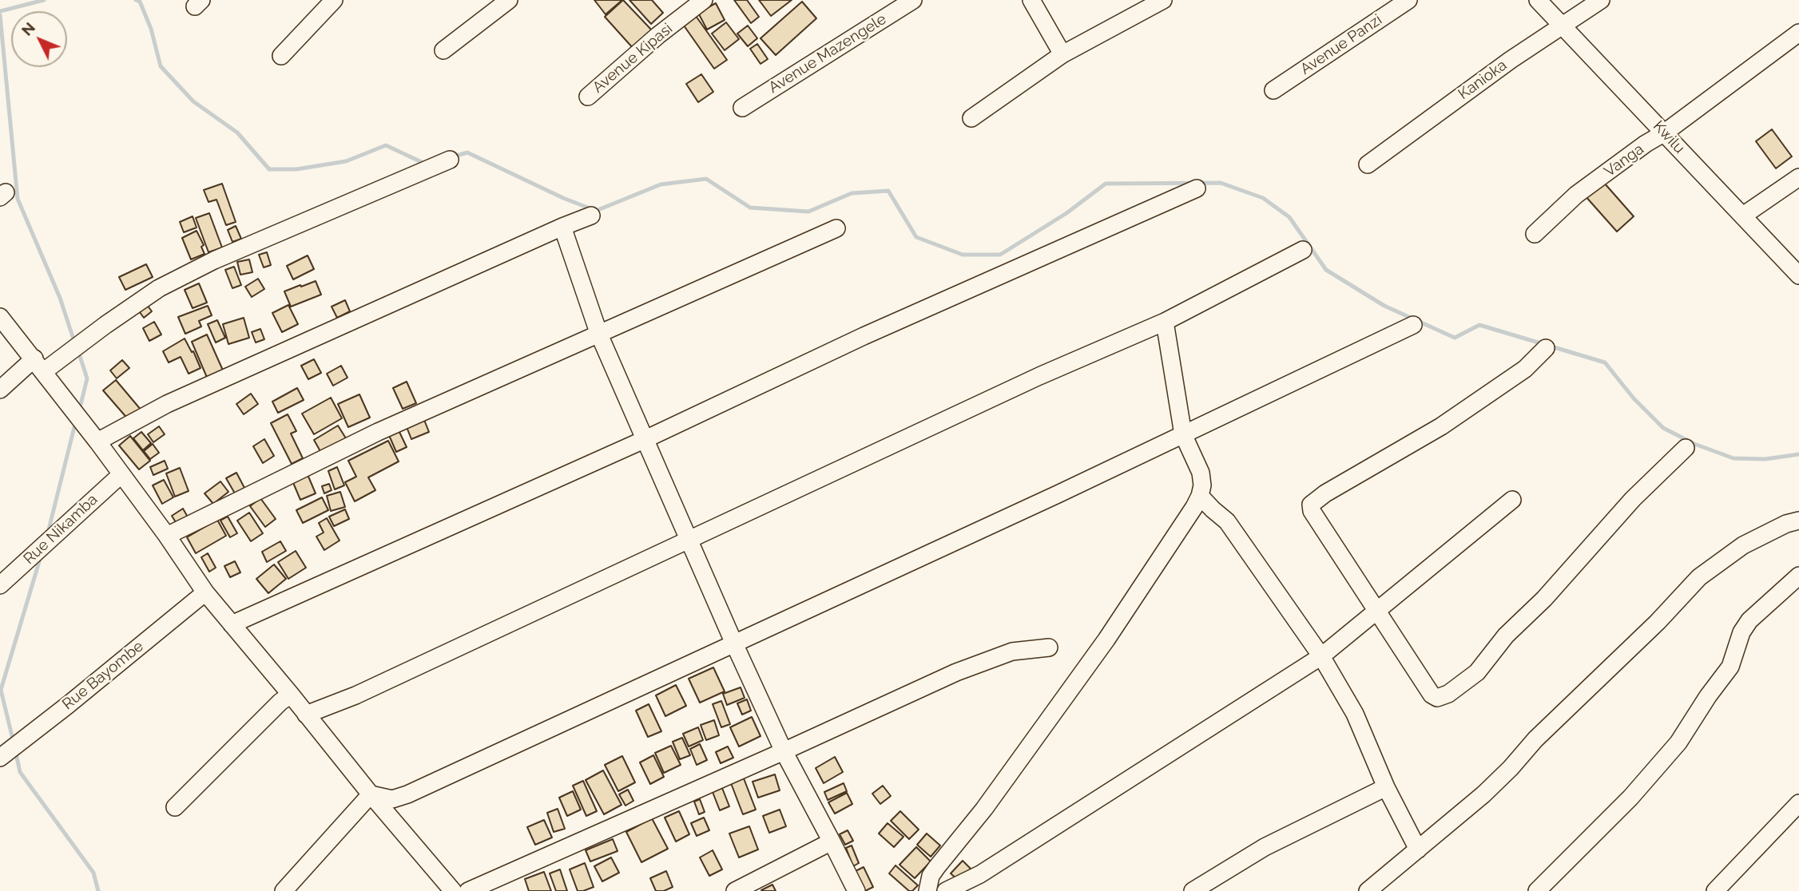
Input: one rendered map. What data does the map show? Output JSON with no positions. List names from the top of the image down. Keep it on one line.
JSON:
{"streets":{"street":["Avenue Panzi","Avenue Mazengele","Avenue Kipasi","Kanioka","Kwilu","Vanga","Rue Nikamba","Rue Bayombe"]},"crossings":[["Kanioka","Kwilu"],["Kwilu","Vanga"]],"north":"top left"}
